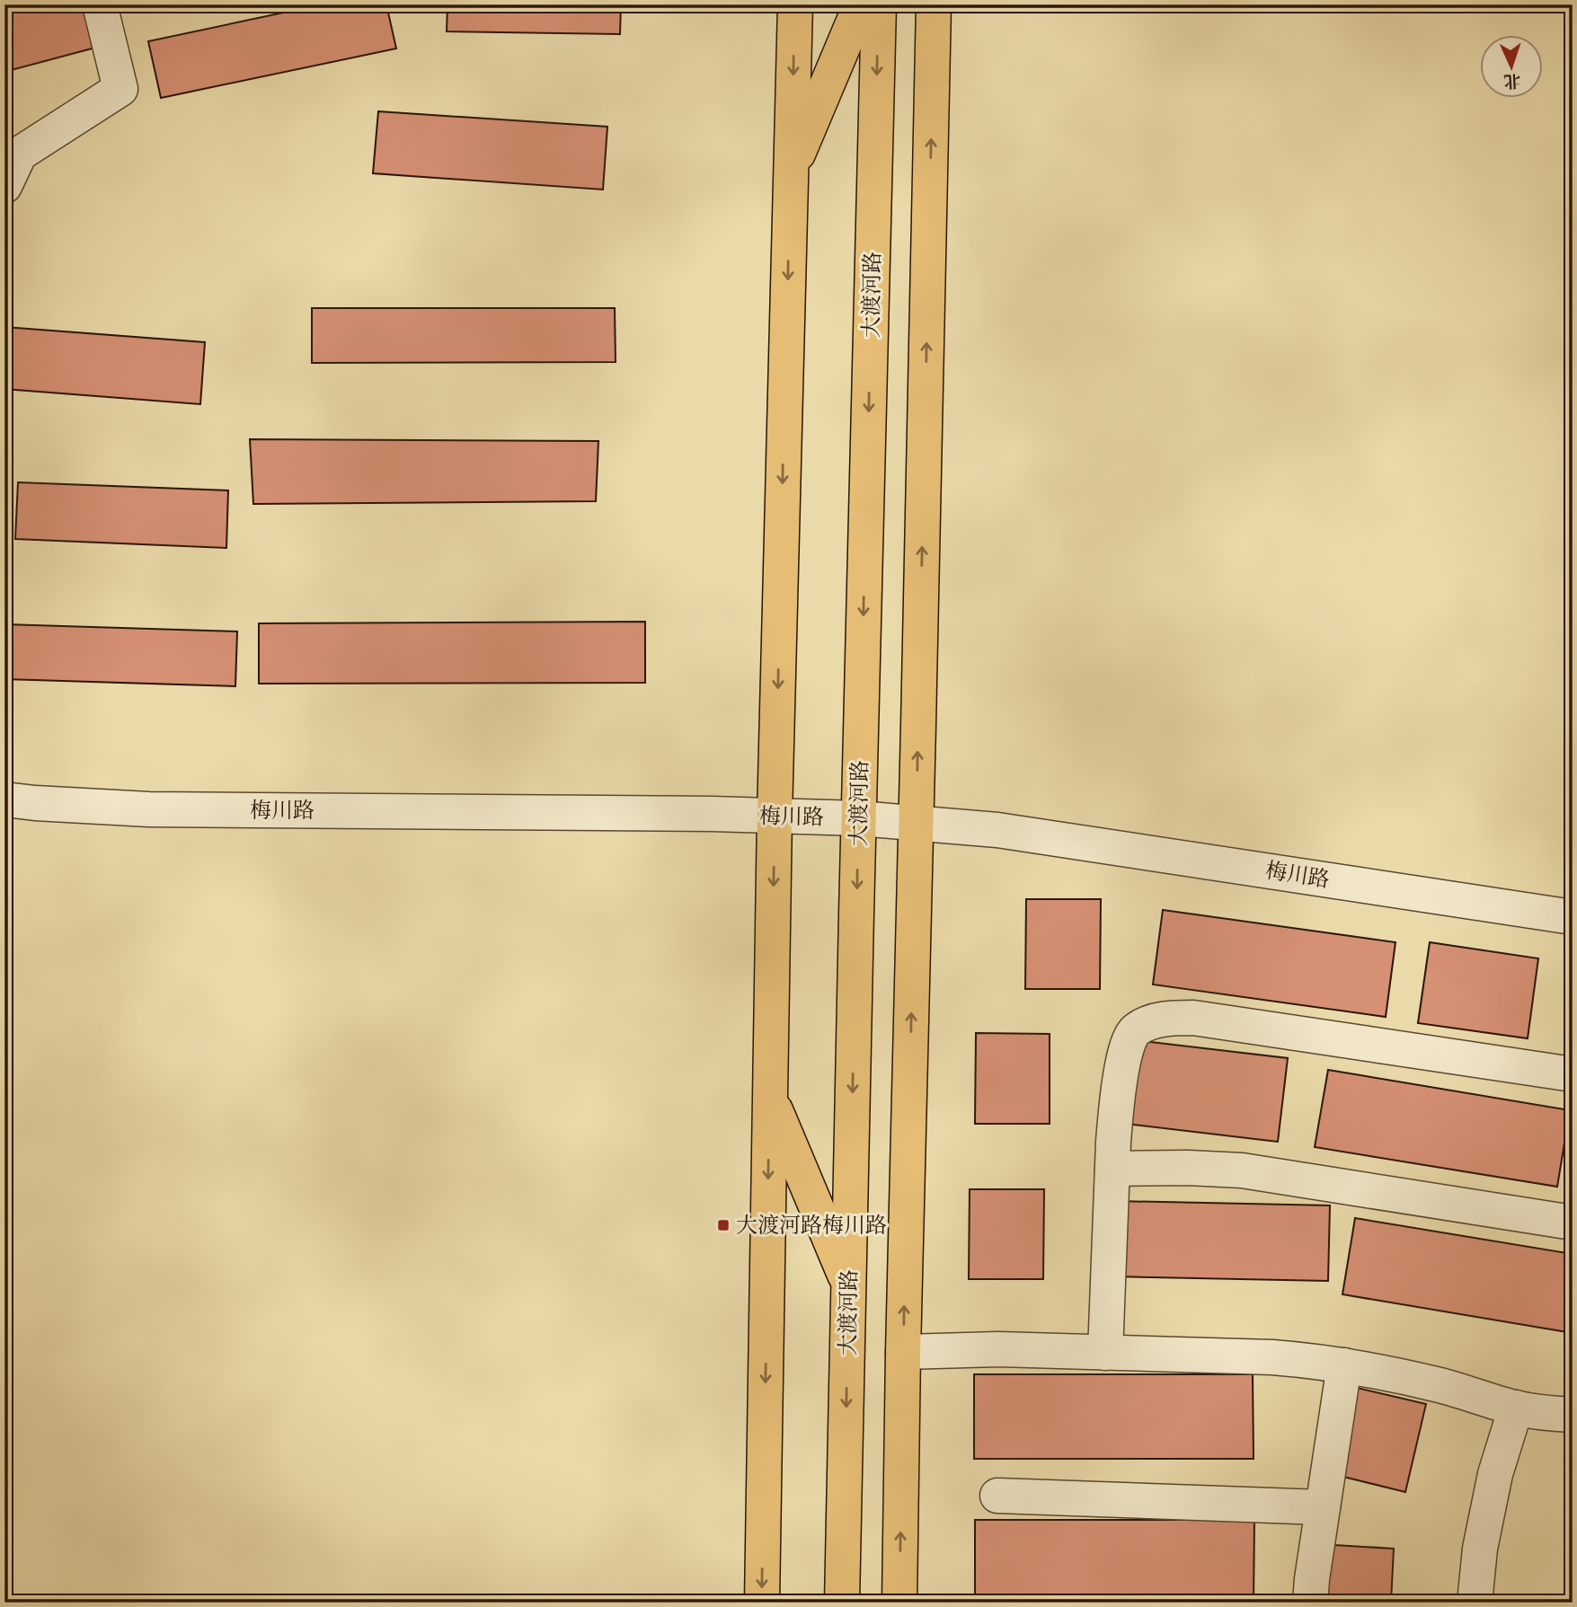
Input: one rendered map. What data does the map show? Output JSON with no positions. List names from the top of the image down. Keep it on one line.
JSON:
{"streets":{"main road":["大渡河路"],"street":["梅川路"]},"crossings":[["大渡河路","梅川路"]],"places":{"transit":["大渡河路梅川路"]},"north":"bottom"}
